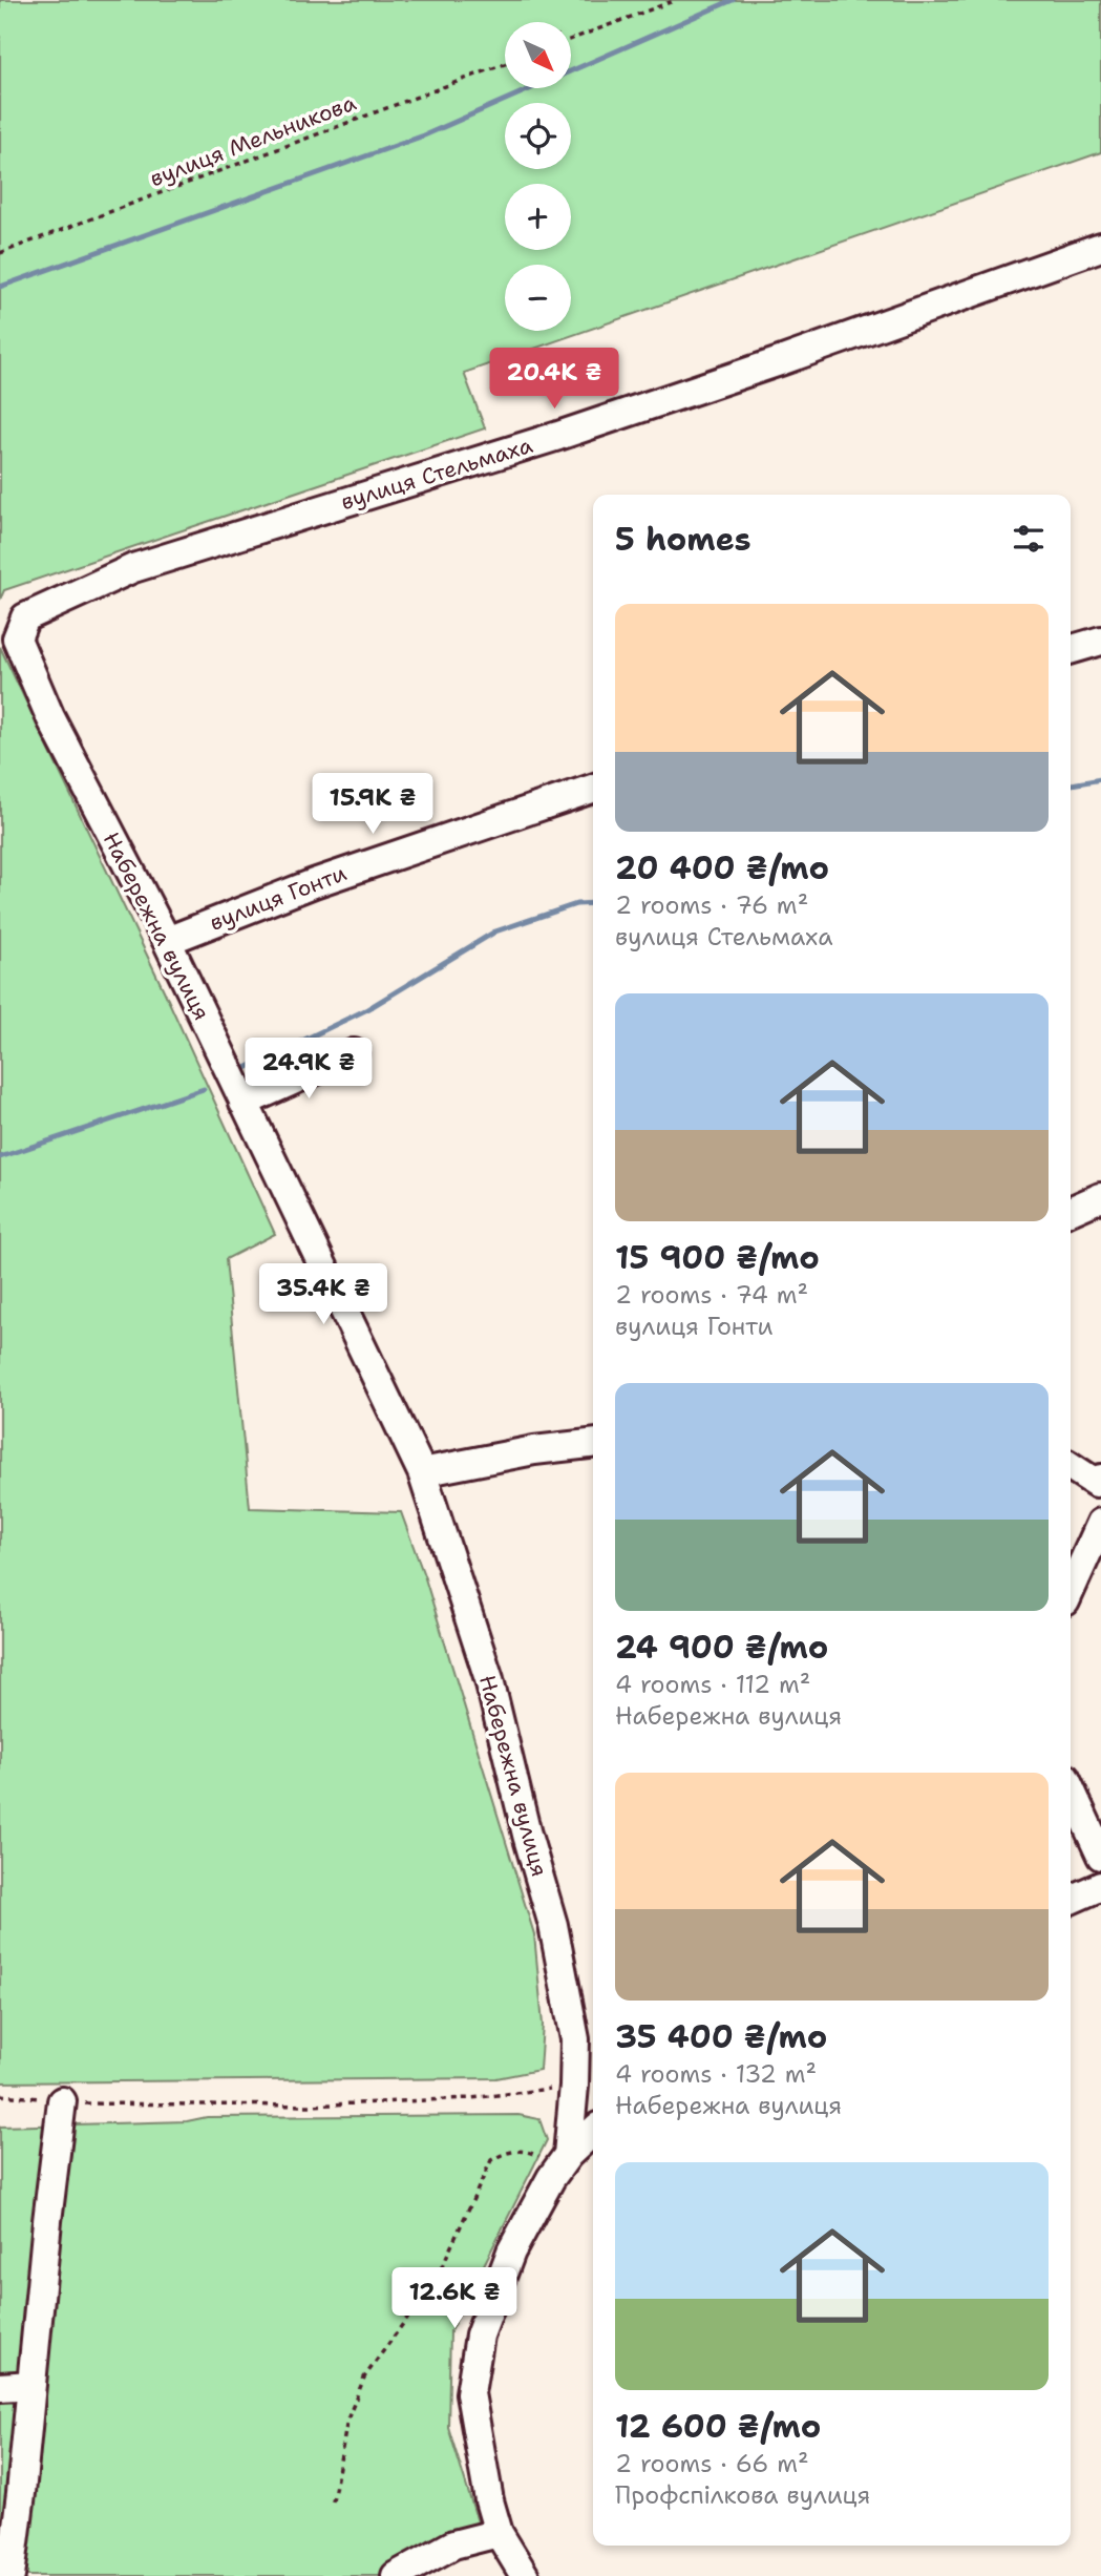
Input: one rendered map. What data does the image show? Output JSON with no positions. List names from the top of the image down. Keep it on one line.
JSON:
{"streets":{"street":["вулиця Стельмаха","вулиця Гонти","Набережна вулиця"],"path":["вулиця Мельникова"]},"crossings":[["вулиця Стельмаха","Набережна вулиця"],["вулиця Гонти","Набережна вулиця"]],"north":"bottom right","page":{"map_buttons":["+","−"],"price":["20.4K ₴","15.9K ₴","24.9K ₴","35.4K ₴","12.6K ₴"],"heading":"5 homes","list":[{"name":"20 400 ₴/mo","note":"2 rooms · 76 m² · вулиця Стельмаха"},{"name":"15 900 ₴/mo","note":"2 rooms · 74 m² · вулиця Гонти"},{"name":"24 900 ₴/mo","note":"4 rooms · 112 m² · Набережна вулиця"},{"name":"35 400 ₴/mo","note":"4 rooms · 132 m² · Набережна вулиця"},{"name":"12 600 ₴/mo","note":"2 rooms · 66 m² · Профспілкова вулиця"}]}}
